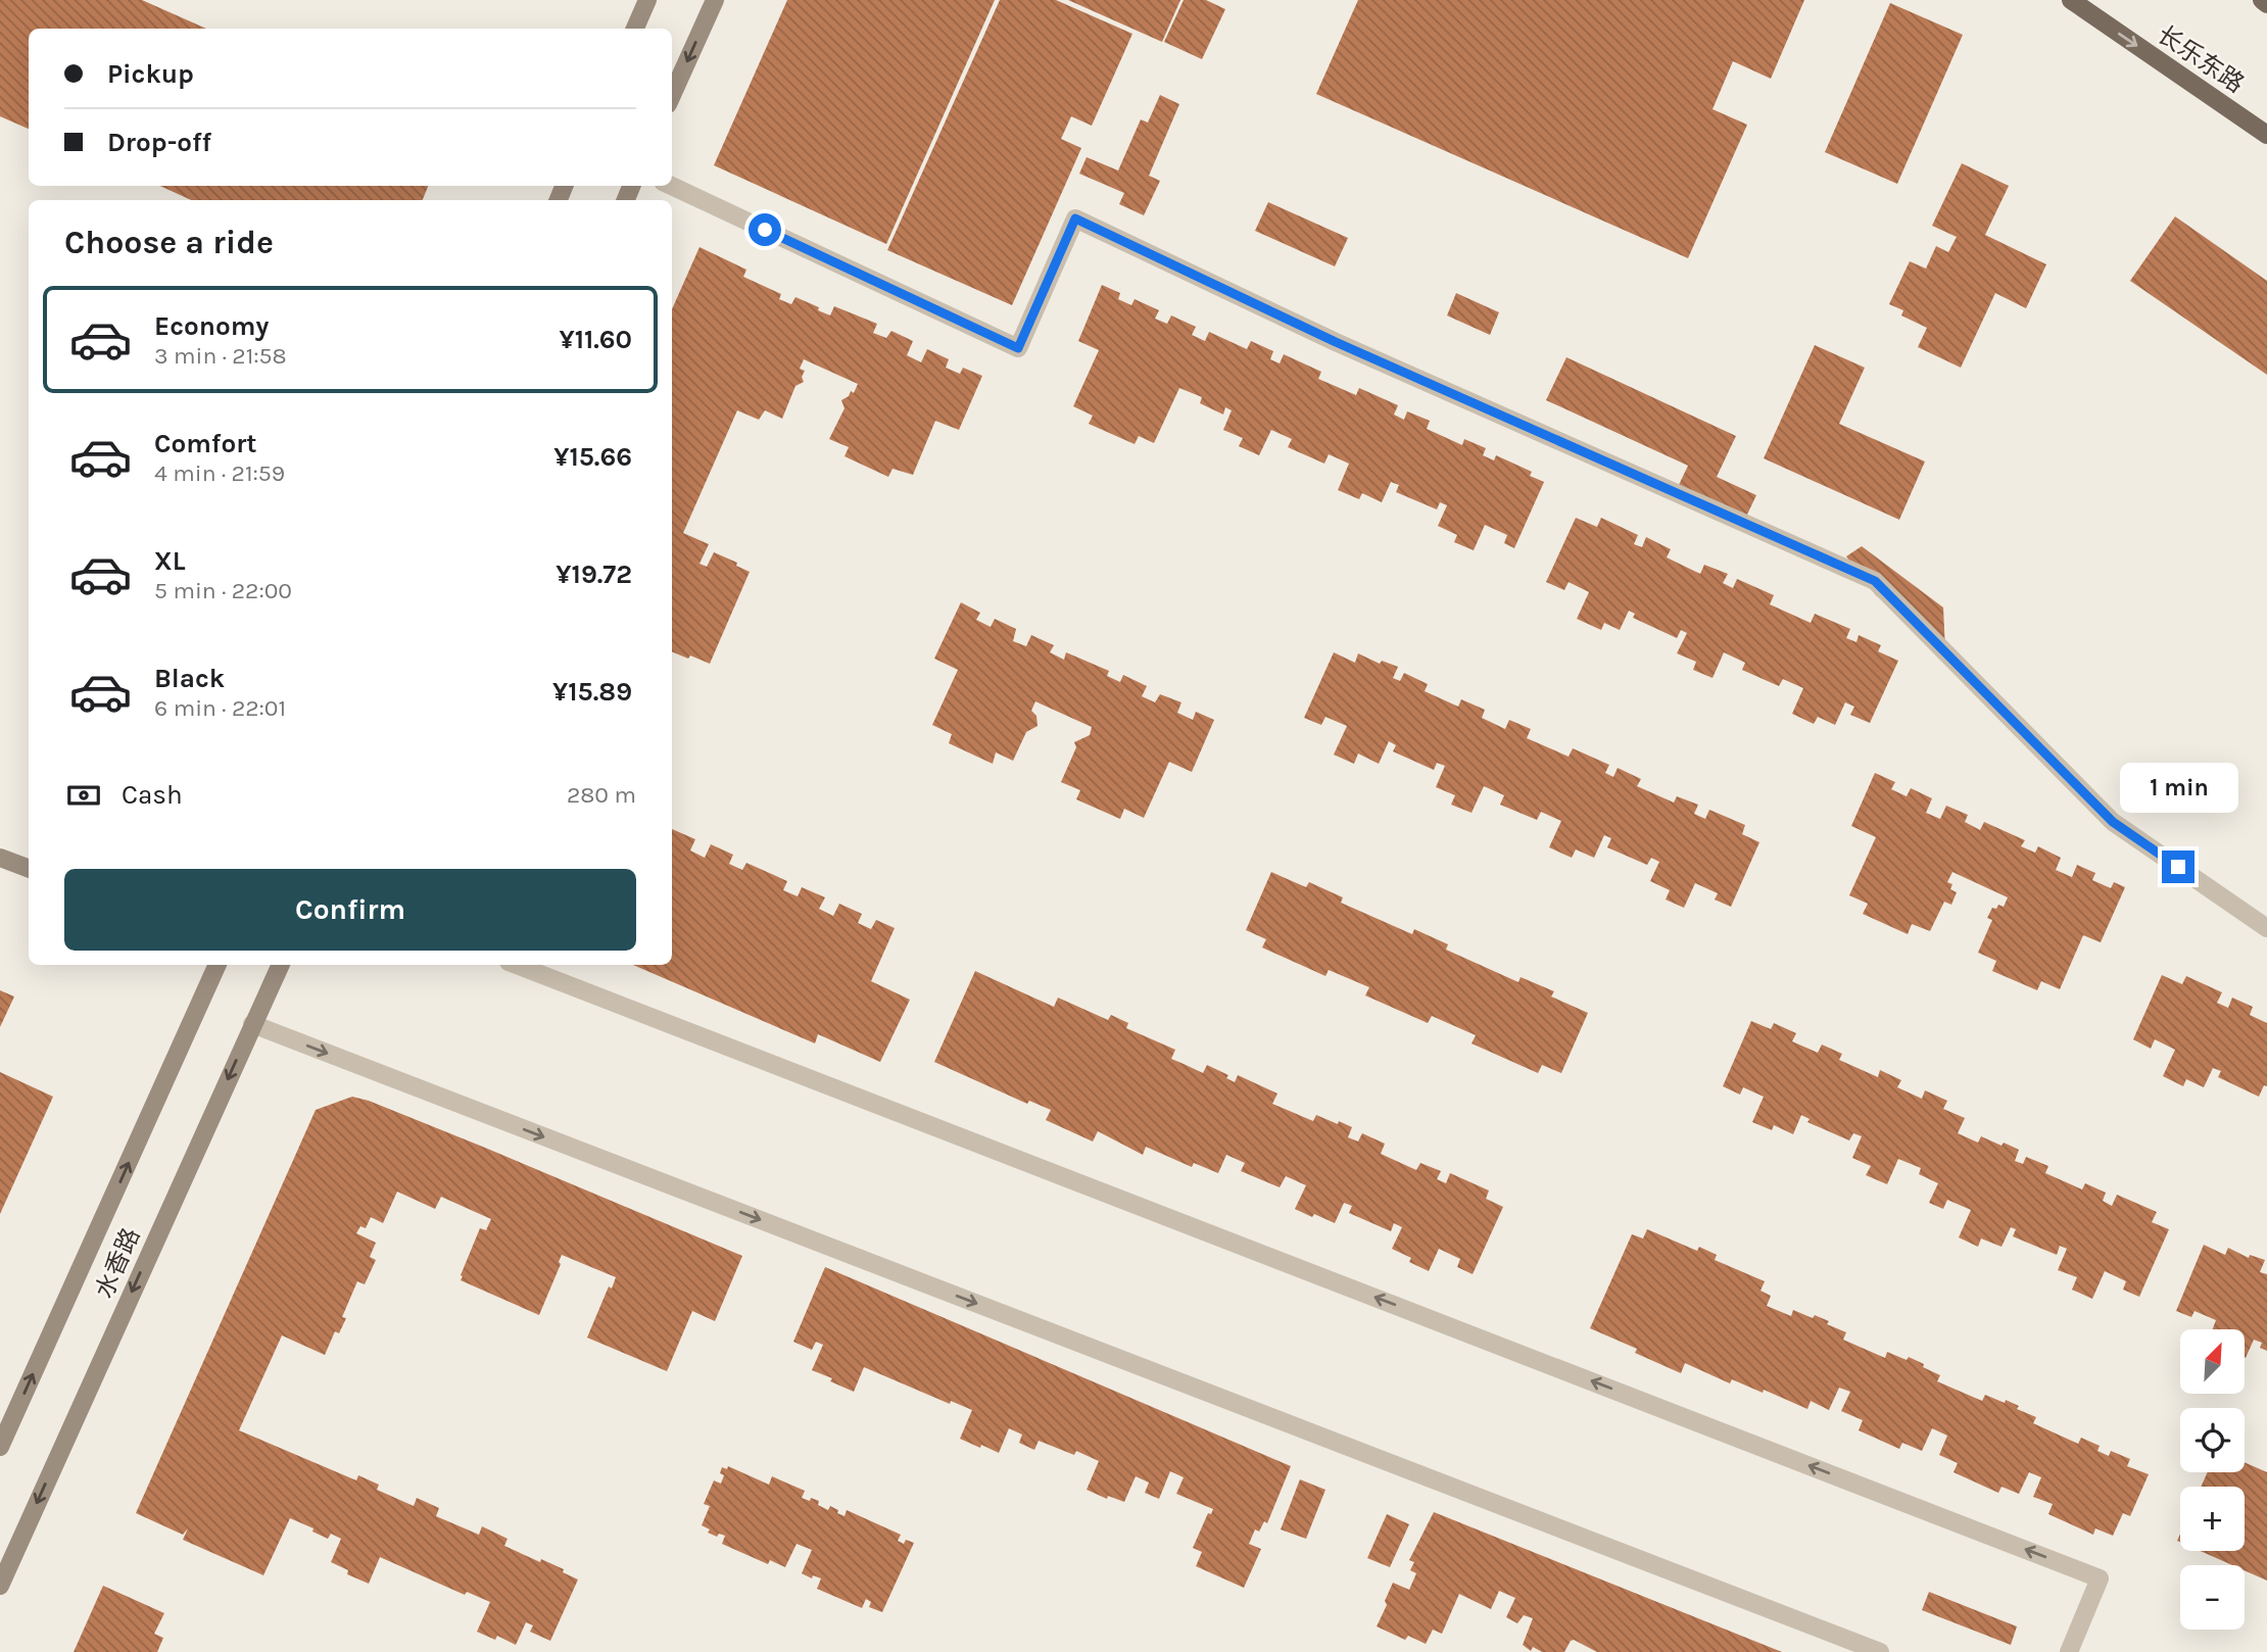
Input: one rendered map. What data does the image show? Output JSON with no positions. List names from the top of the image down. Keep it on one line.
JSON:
{"streets":{"main road":["长乐东路"],"street":["水香路"]},"one_way":["长乐东路"],"north":"top right","page":{"banner":["Pickup","Drop-off"],"heading":"Choose a ride","list":[{"name":"Economy","note":"3 min · 21:58","value":"¥11.60"},{"name":"Comfort","note":"4 min · 21:59","value":"¥15.66"},{"name":"XL","note":"5 min · 22:00","value":"¥19.72"},{"name":"Black","note":"6 min · 22:01","value":"¥15.89"}],"pay":["Cash","280 m"],"bubble":"1 min","buttons":"Confirm","map_buttons":["+","−"]}}
